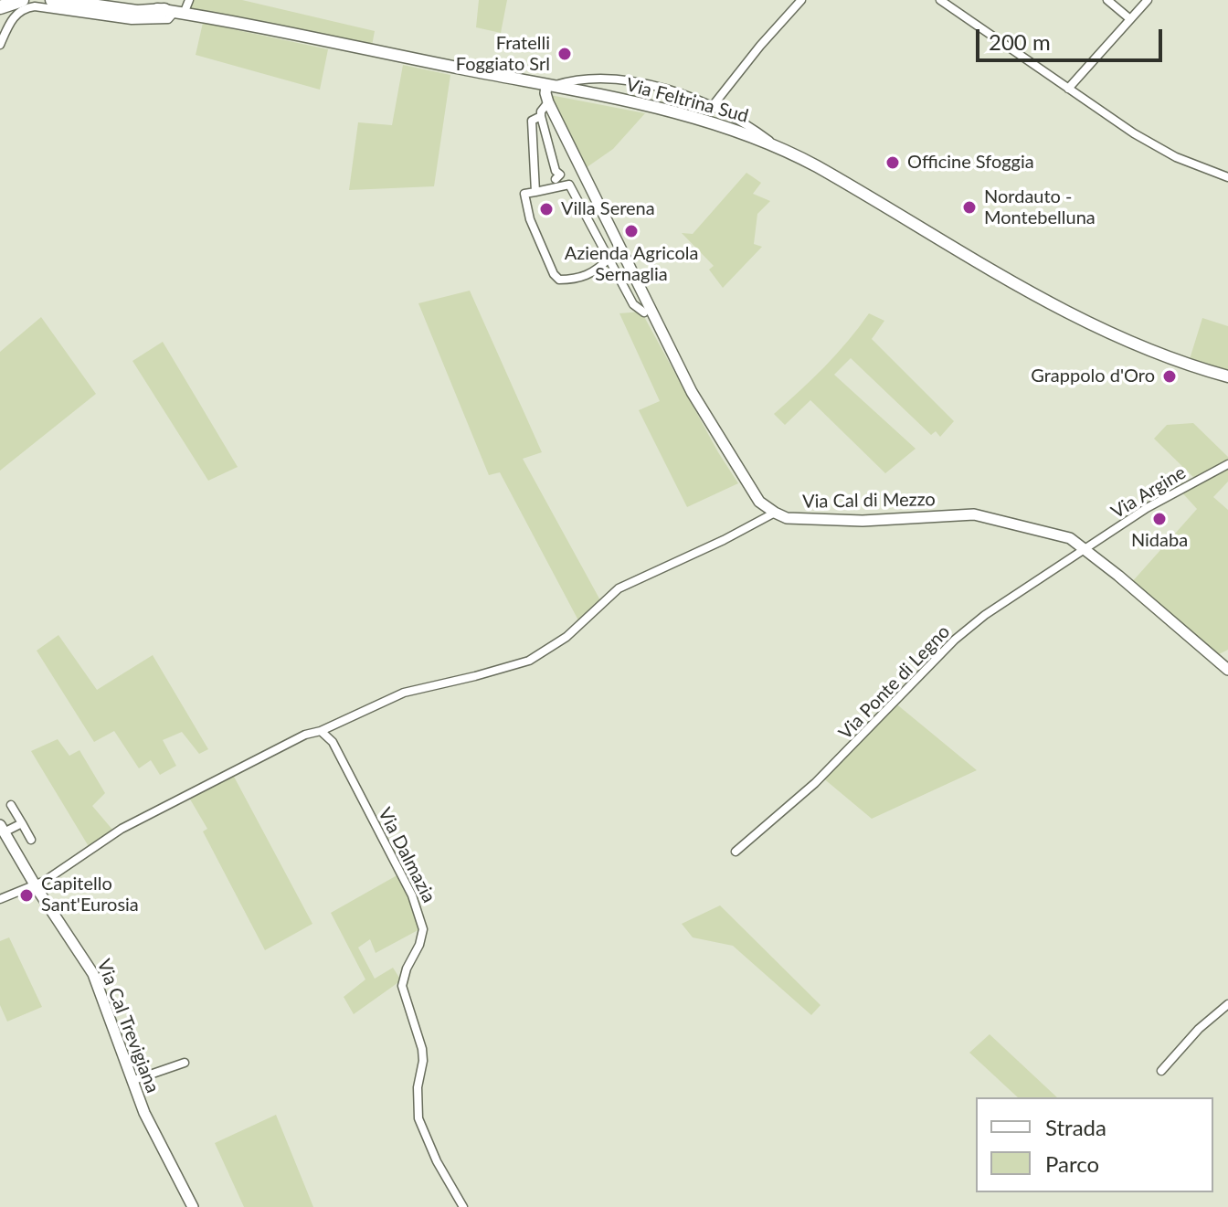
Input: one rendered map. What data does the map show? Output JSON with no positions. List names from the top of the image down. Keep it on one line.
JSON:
{"streets":{"main road":["Via Feltrina Sud"],"street":["Via Argine","Via Cal di Mezzo","Via Ponte di Legno","Via Dalmazia","Via Cal Trevigiana"]},"crossings":[["Via Argine","Via Cal di Mezzo"],["Via Argine","Via Ponte di Legno"],["Via Cal di Mezzo","Via Ponte di Legno"]],"places":["Fratelli Foggiato Srl","Officine Sfoggia","Nordauto - Montebelluna","Villa Serena","Azienda Agricola Sernaglia","Grappolo d'Oro","Nidaba","Capitello Sant'Eurosia"],"legend":["Strada","Parco"],"scale_bar":"200 m"}
